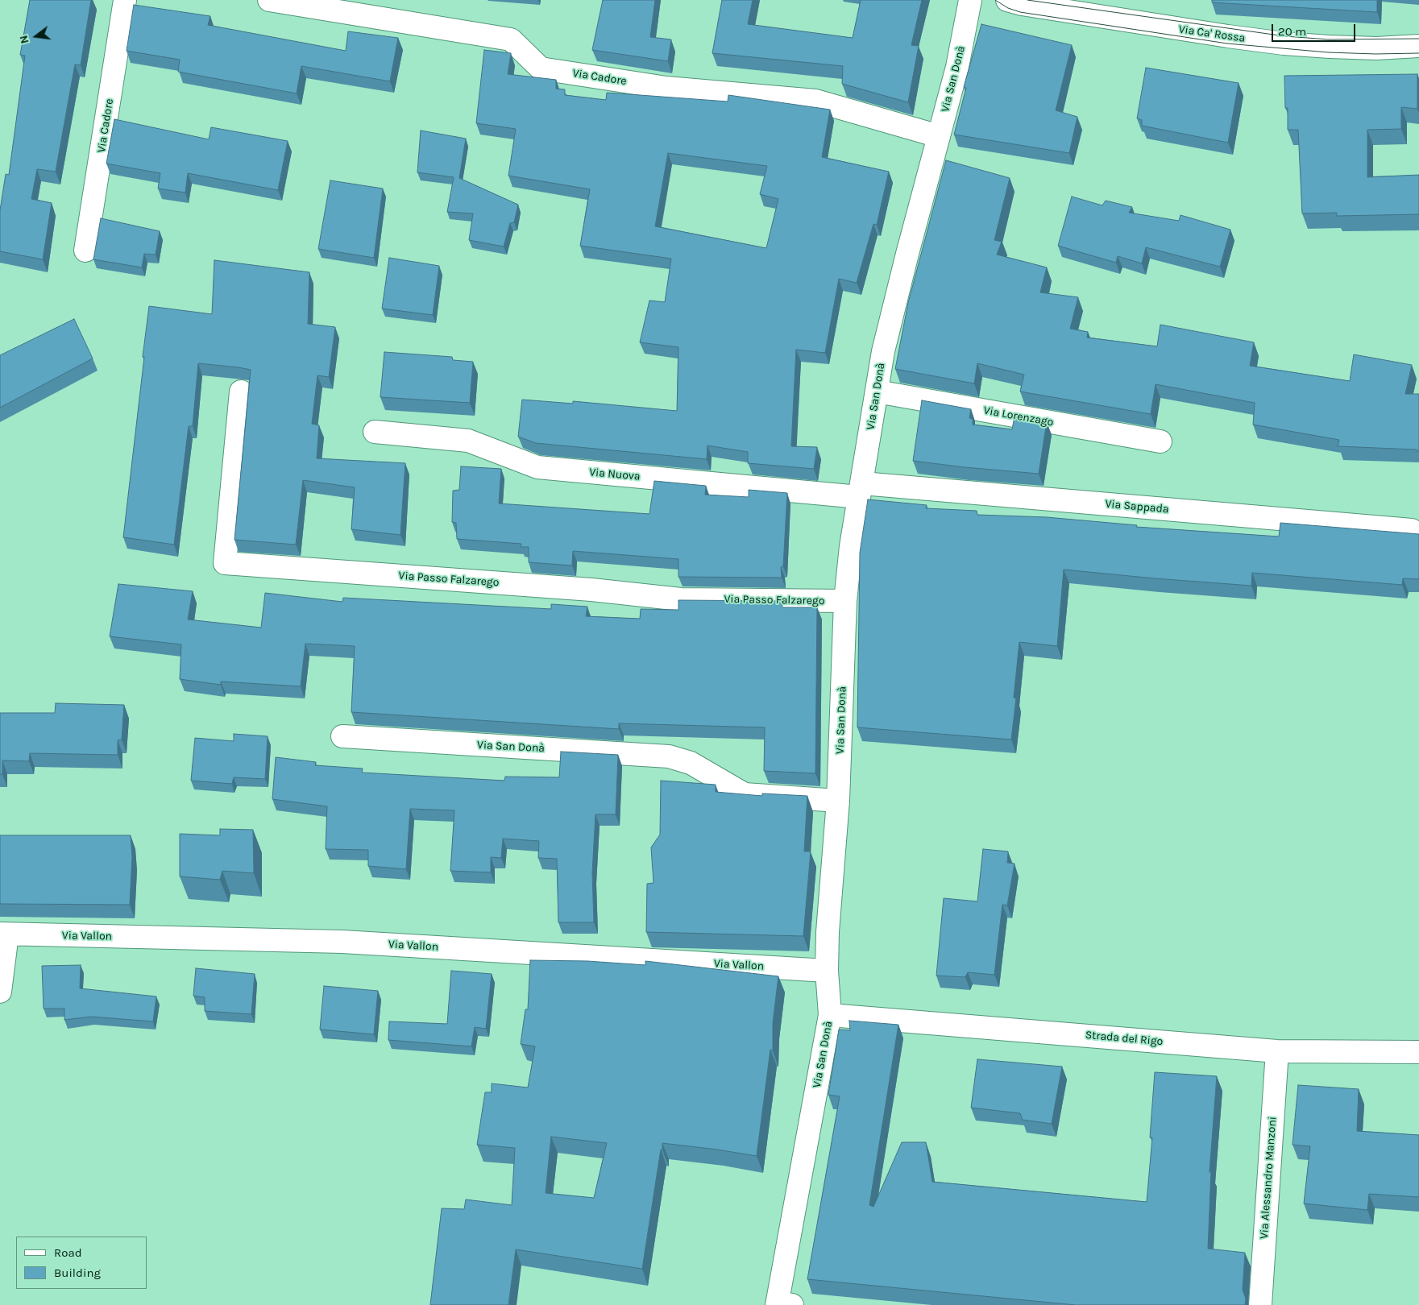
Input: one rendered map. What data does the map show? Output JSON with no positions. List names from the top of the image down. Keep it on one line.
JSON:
{"streets":{"street":["Via Ca' Rossa","Via Cadore","Via San Donà","Via Lorenzago","Via Nuova","Via Sappada","Via Passo Falzarego","Via Vallon","Strada del Rigo","Via Alessandro Manzoni"]},"crossings":[["Via Cadore","Via San Donà"],["Via San Donà","Via Lorenzago"],["Via San Donà","Via Nuova"],["Via San Donà","Via Sappada"],["Via San Donà","Via Passo Falzarego"],["Via San Donà","Via Vallon"],["Via San Donà","Strada del Rigo"],["Via Nuova","Via Sappada"],["Strada del Rigo","Via Alessandro Manzoni"]],"legend":["Road","Building"],"scale_bar":"20 m","north":"left"}
